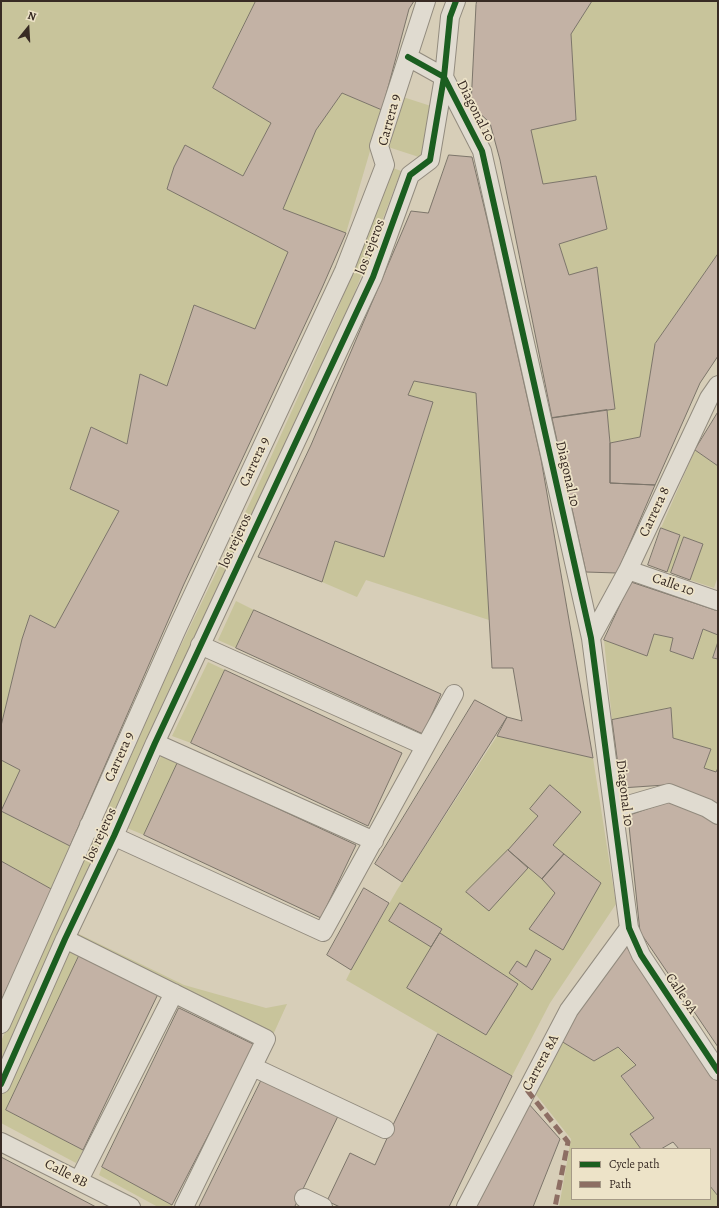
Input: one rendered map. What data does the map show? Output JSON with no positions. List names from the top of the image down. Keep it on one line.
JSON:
{"streets":{"street":["Diagonal 10","Carrera 9","los rejeros","Carrera 8","Calle 10","Calle 9A","Carrera 8A","Calle 8B"]},"crossings":[["Diagonal 10","Carrera 9"],["Diagonal 10","los rejeros"],["Diagonal 10","Carrera 8"],["Diagonal 10","Calle 9A"],["Diagonal 10","Carrera 8A"],["Carrera 8","Calle 10"],["Calle 9A","Carrera 8A"]],"legend":["Cycle path","Path"],"north":"top"}
